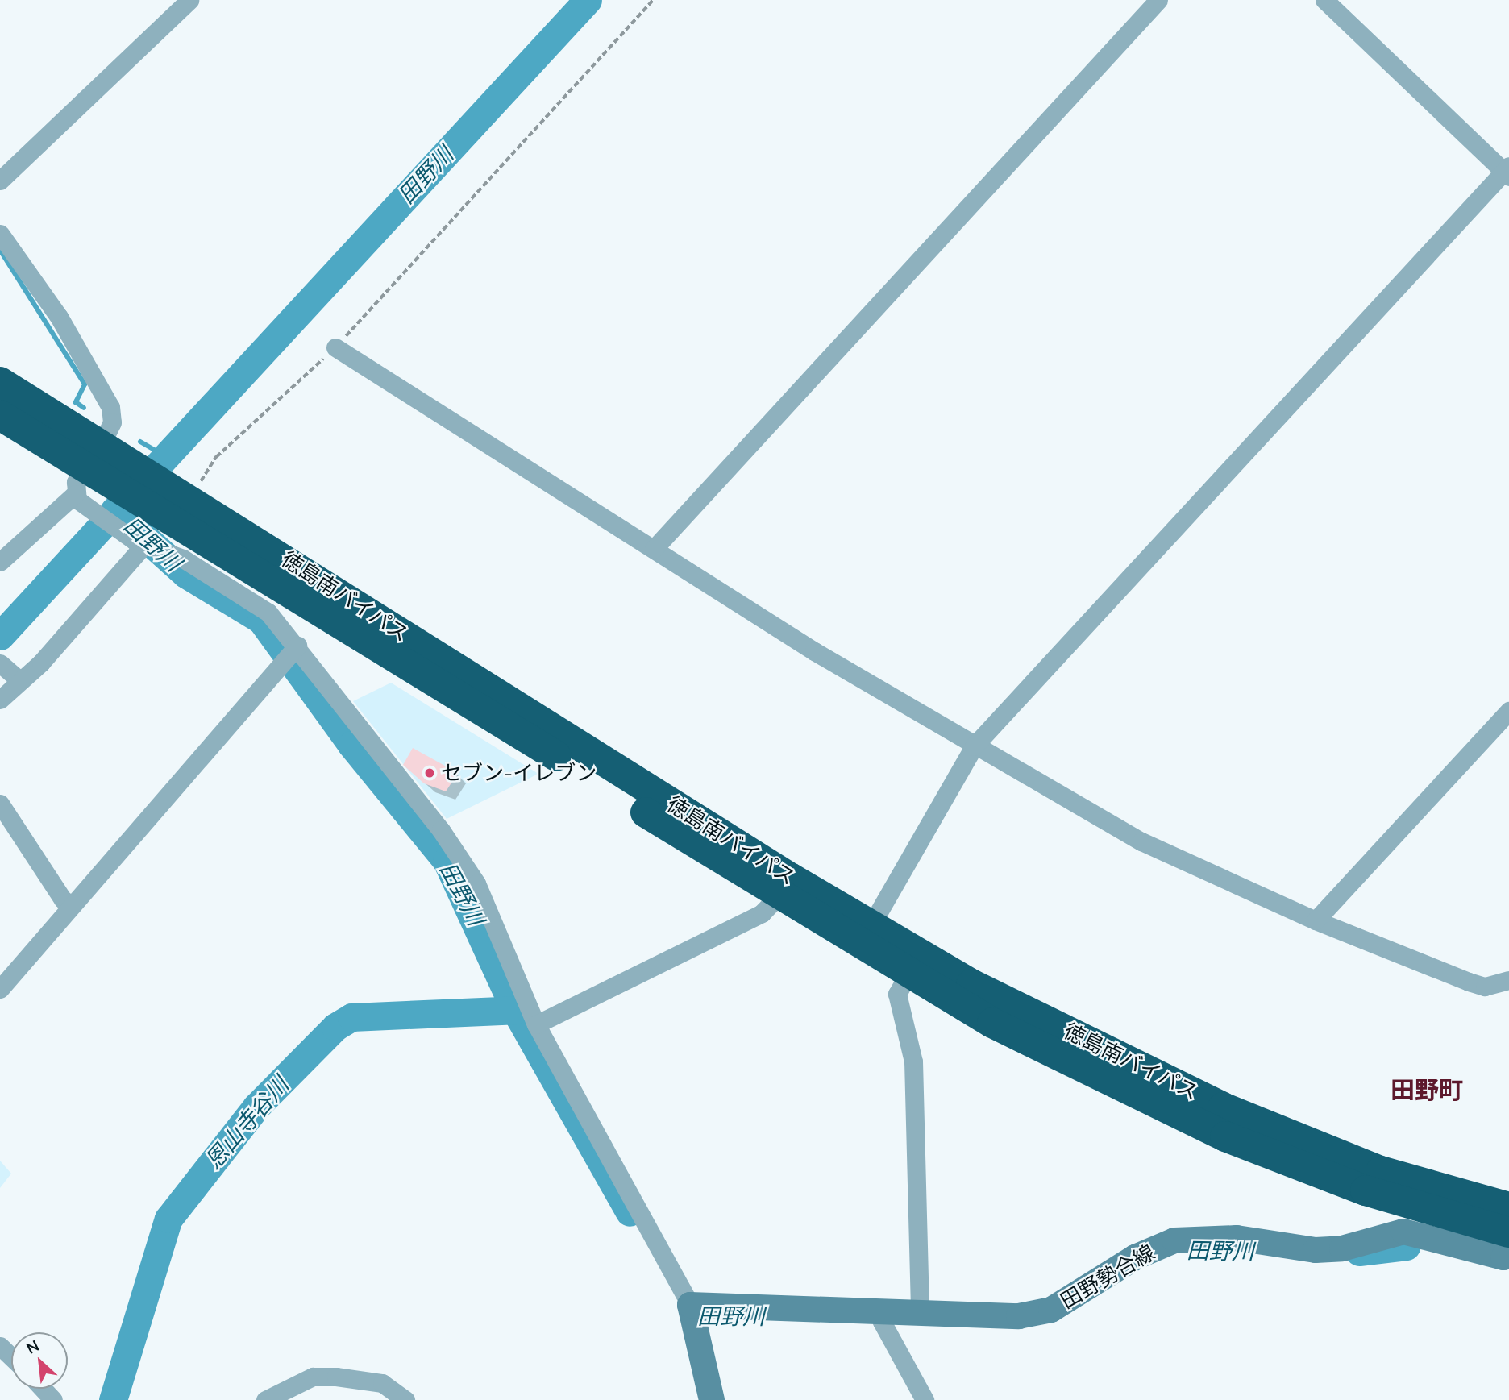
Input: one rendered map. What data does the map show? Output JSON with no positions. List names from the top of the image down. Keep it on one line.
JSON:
{"streets":{"highway":["徳島南バイパス"],"main road":["田野勢合線"]},"crossings":[["徳島南バイパス","田野勢合線"]],"districts":["田野町"],"water":["田野川","恩山寺谷川"],"places":["セブン-イレブン"],"north":"top left"}
